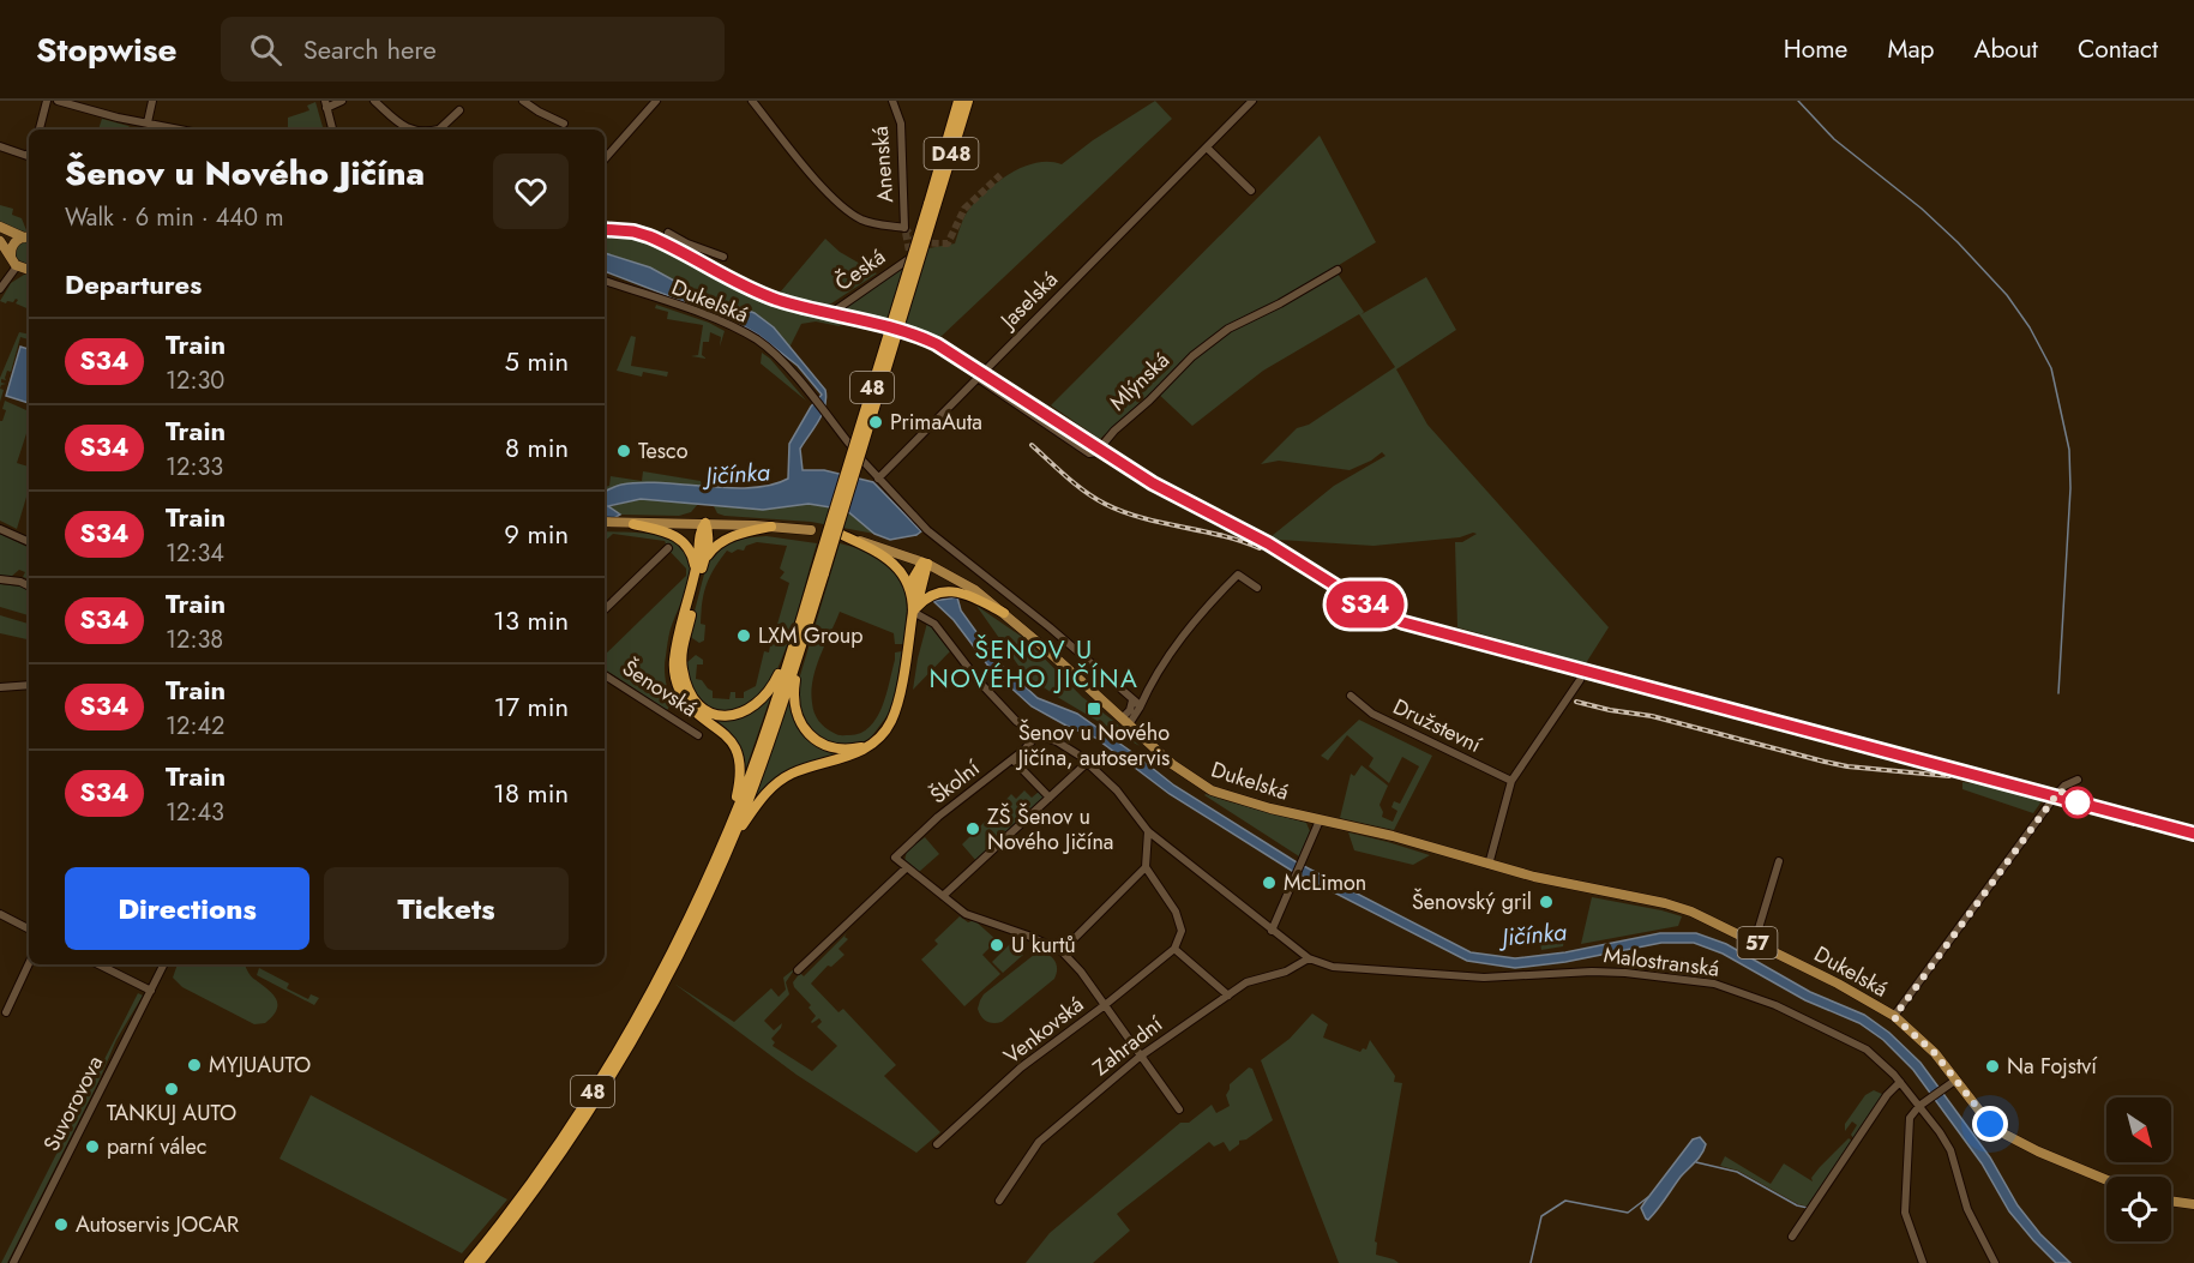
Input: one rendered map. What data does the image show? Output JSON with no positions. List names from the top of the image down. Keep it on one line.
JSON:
{"streets":{"highway":["D48","48"],"main road":["Dukelská","57"],"street":["Anenská","Česká","Jaselská","Mlýnská","Šenovská","Družstevní","Školní","Malostranská","Venkovská","Zahradní","Suvorovova"]},"crossings":[["D48","48"],["Jaselská","Mlýnská"],["Dukelská","57"],["Školní","Malostranská"],["Malostranská","Zahradní"]],"districts":["ŠENOV U NOVÉHO JIČÍNA"],"water":["Jičínka"],"places":{"other":["PrimaAuta","Tesco","LXM Group","ZŠ Šenov u Nového Jičína","McLimon","Šenovský gril","U kurtů","MYJUAUTO","Na Fojství","TANKUJ AUTO","parní válec","Autoservis JOCAR"],"transit":["Šenov u Nového Jičína, autoservis"]},"north":"bottom right","page":{"header":"Stopwise","search":"Search here","nav":["Home","Map","About","Contact"],"on_map":"S34","heading":[["Šenov u Nového Jičína","Walk · 6 min · 440 m"],"Departures"],"list":[{"mark":"S34","name":"Train","note":"12:30","value":"5 min"},{"mark":"S34","name":"Train","note":"12:33","value":"8 min"},{"mark":"S34","name":"Train","note":"12:34","value":"9 min"},{"mark":"S34","name":"Train","note":"12:38","value":"13 min"},{"mark":"S34","name":"Train","note":"12:42","value":"17 min"},{"mark":"S34","name":"Train","note":"12:43","value":"18 min"}],"buttons":["Directions","Tickets"]}}
